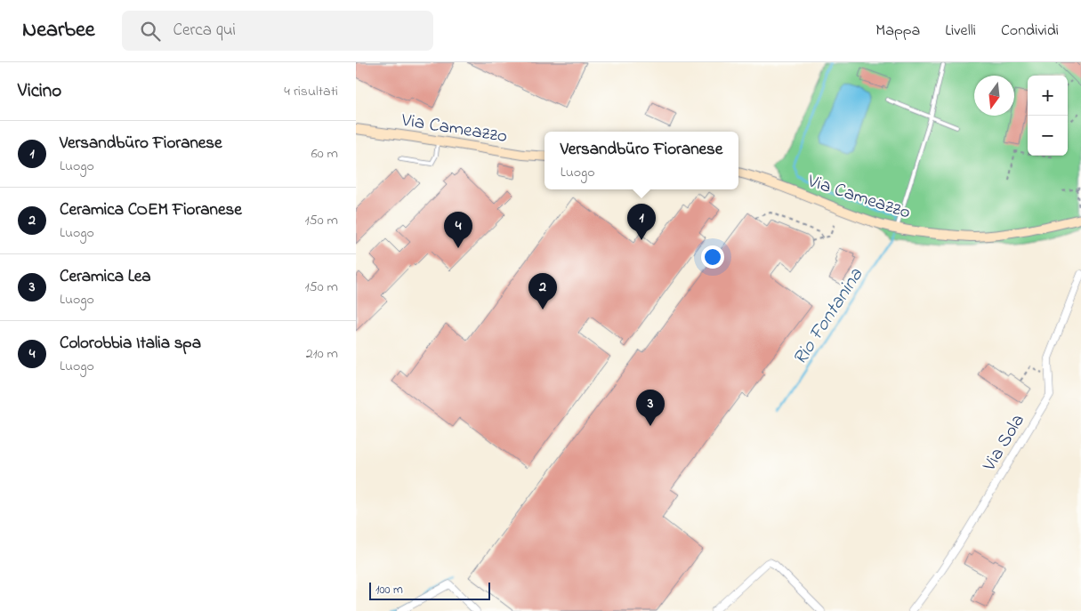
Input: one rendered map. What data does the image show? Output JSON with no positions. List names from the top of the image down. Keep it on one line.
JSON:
{"streets":{"street":["Via Cameazzo","Via Sola"]},"water":["Rio Fontanina"],"scale_bar":"100 m","north":"bottom","page":{"header":"Nearbee","search":"Cerca qui","nav":["Mappa","Livelli","Condividi"],"heading":["Vicino","4 risultati"],"map_buttons":["+","−"],"list":[{"mark":"1","name":"Versandbüro Fioranese","note":"Luogo","value":"60 m"},{"mark":"2","name":"Ceramica COEM Fioranese","note":"Luogo","value":"150 m"},{"mark":"3","name":"Ceramica Lea","note":"Luogo","value":"150 m"},{"mark":"4","name":"Colorobbia Italia spa","note":"Luogo","value":"210 m"}],"popup":["Versandbüro Fioranese","Luogo"],"pins":["1","4","2","3"],"scale":"100 m"}}
